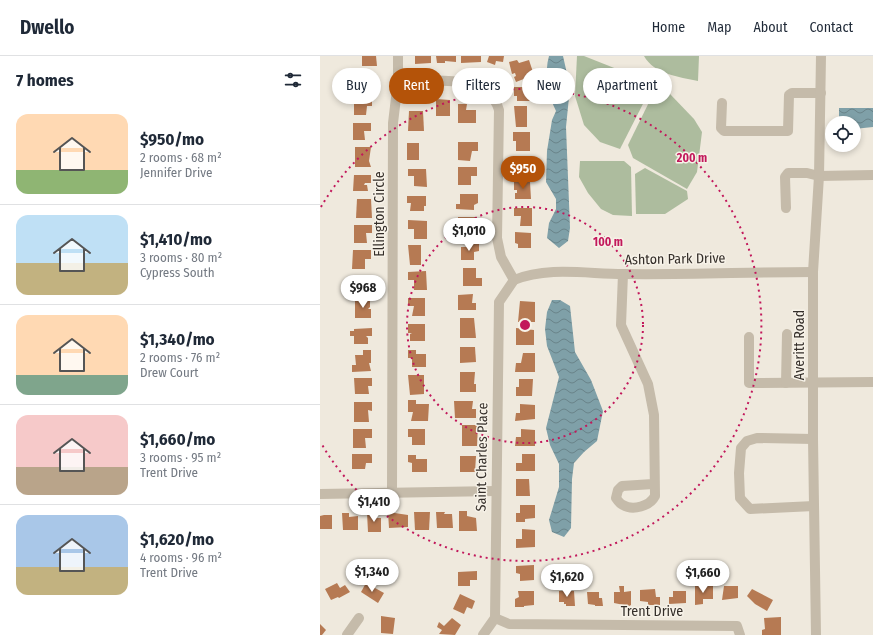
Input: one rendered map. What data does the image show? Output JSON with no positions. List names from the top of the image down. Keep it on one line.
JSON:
{"streets":{"street":["Ellington Circle","Ashton Park Drive","Averitt Road","Saint Charles Place","Trent Drive"]},"crossings":[["Ashton Park Drive","Averitt Road"],["Ashton Park Drive","Saint Charles Place"],["Saint Charles Place","Trent Drive"]],"page":{"header":"Dwello","nav":["Home","Map","About","Contact"],"heading":"7 homes","chip":["Buy","Rent","Filters","New","Apartment"],"list":[{"name":"$950/mo","note":"2 rooms · 68 m² · Jennifer Drive"},{"name":"$1,410/mo","note":"3 rooms · 80 m² · Cypress South"},{"name":"$1,340/mo","note":"2 rooms · 76 m² · Drew Court"},{"name":"$1,660/mo","note":"3 rooms · 95 m² · Trent Drive"},{"name":"$1,620/mo","note":"4 rooms · 96 m² · Trent Drive"}],"price":["$950","$1,010","$968","$1,410","$1,340","$1,660","$1,620"]},"rings":["200 m","100 m"]}
